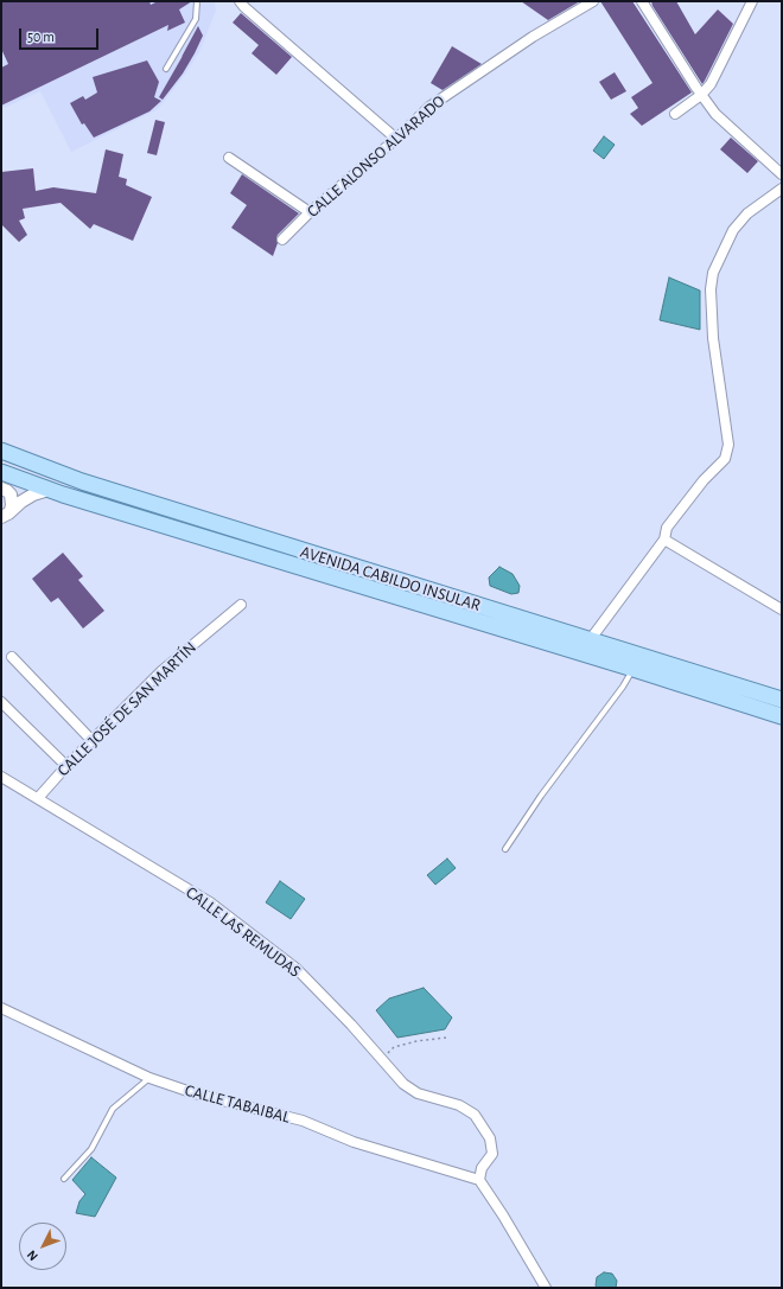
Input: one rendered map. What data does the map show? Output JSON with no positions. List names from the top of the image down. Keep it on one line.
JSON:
{"streets":{"main road":["AVENIDA CABILDO INSULAR"],"street":["CALLE ALONSO ALVARADO","CALLE JOSÉ DE SAN MARTÍN","CALLE LAS REMUDAS","CALLE TABAIBAL"]},"crossings":[["CALLE JOSÉ DE SAN MARTÍN","CALLE LAS REMUDAS"],["CALLE LAS REMUDAS","CALLE TABAIBAL"]],"scale_bar":"50 m","north":"bottom left"}
